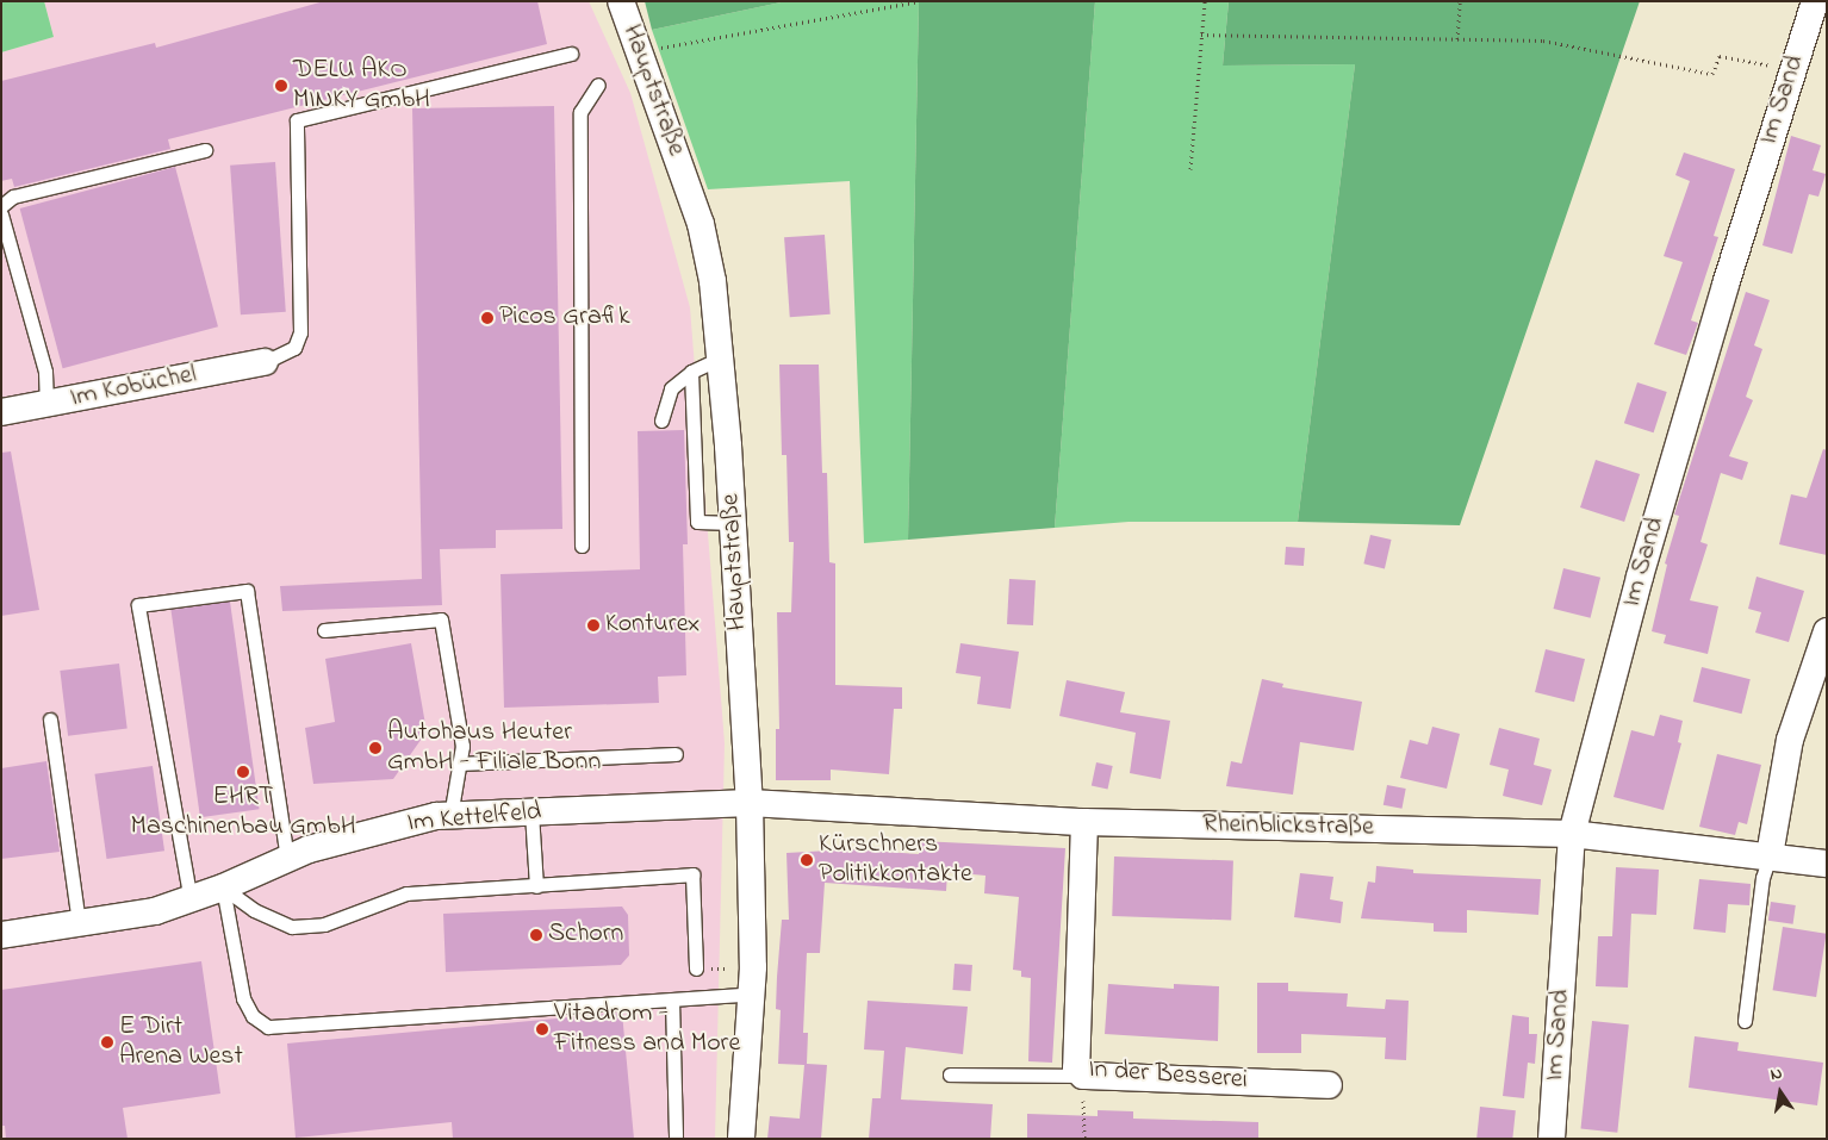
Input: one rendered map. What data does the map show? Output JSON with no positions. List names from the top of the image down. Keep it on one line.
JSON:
{"streets":{"street":["Hauptstraße","Im Sand","Im Kobüchel","Im Kettelfeld","Rheinblickstraße","In der Besserei"]},"crossings":[["Hauptstraße","Im Kettelfeld"],["Hauptstraße","Rheinblickstraße"],["Im Sand","Rheinblickstraße"],["Im Kettelfeld","Rheinblickstraße"],["Rheinblickstraße","In der Besserei"]],"places":["DELU AKO MINKY GmbH","Picos Grafik","Konturex","Autohaus Heuter GmbH - Filiale Bonn","EHRT Maschinenbau GmbH","Kürschners Politikkontakte","Schorn","Vitadrom - Fitness and More","E Dirt Arena West"],"north":"top"}
